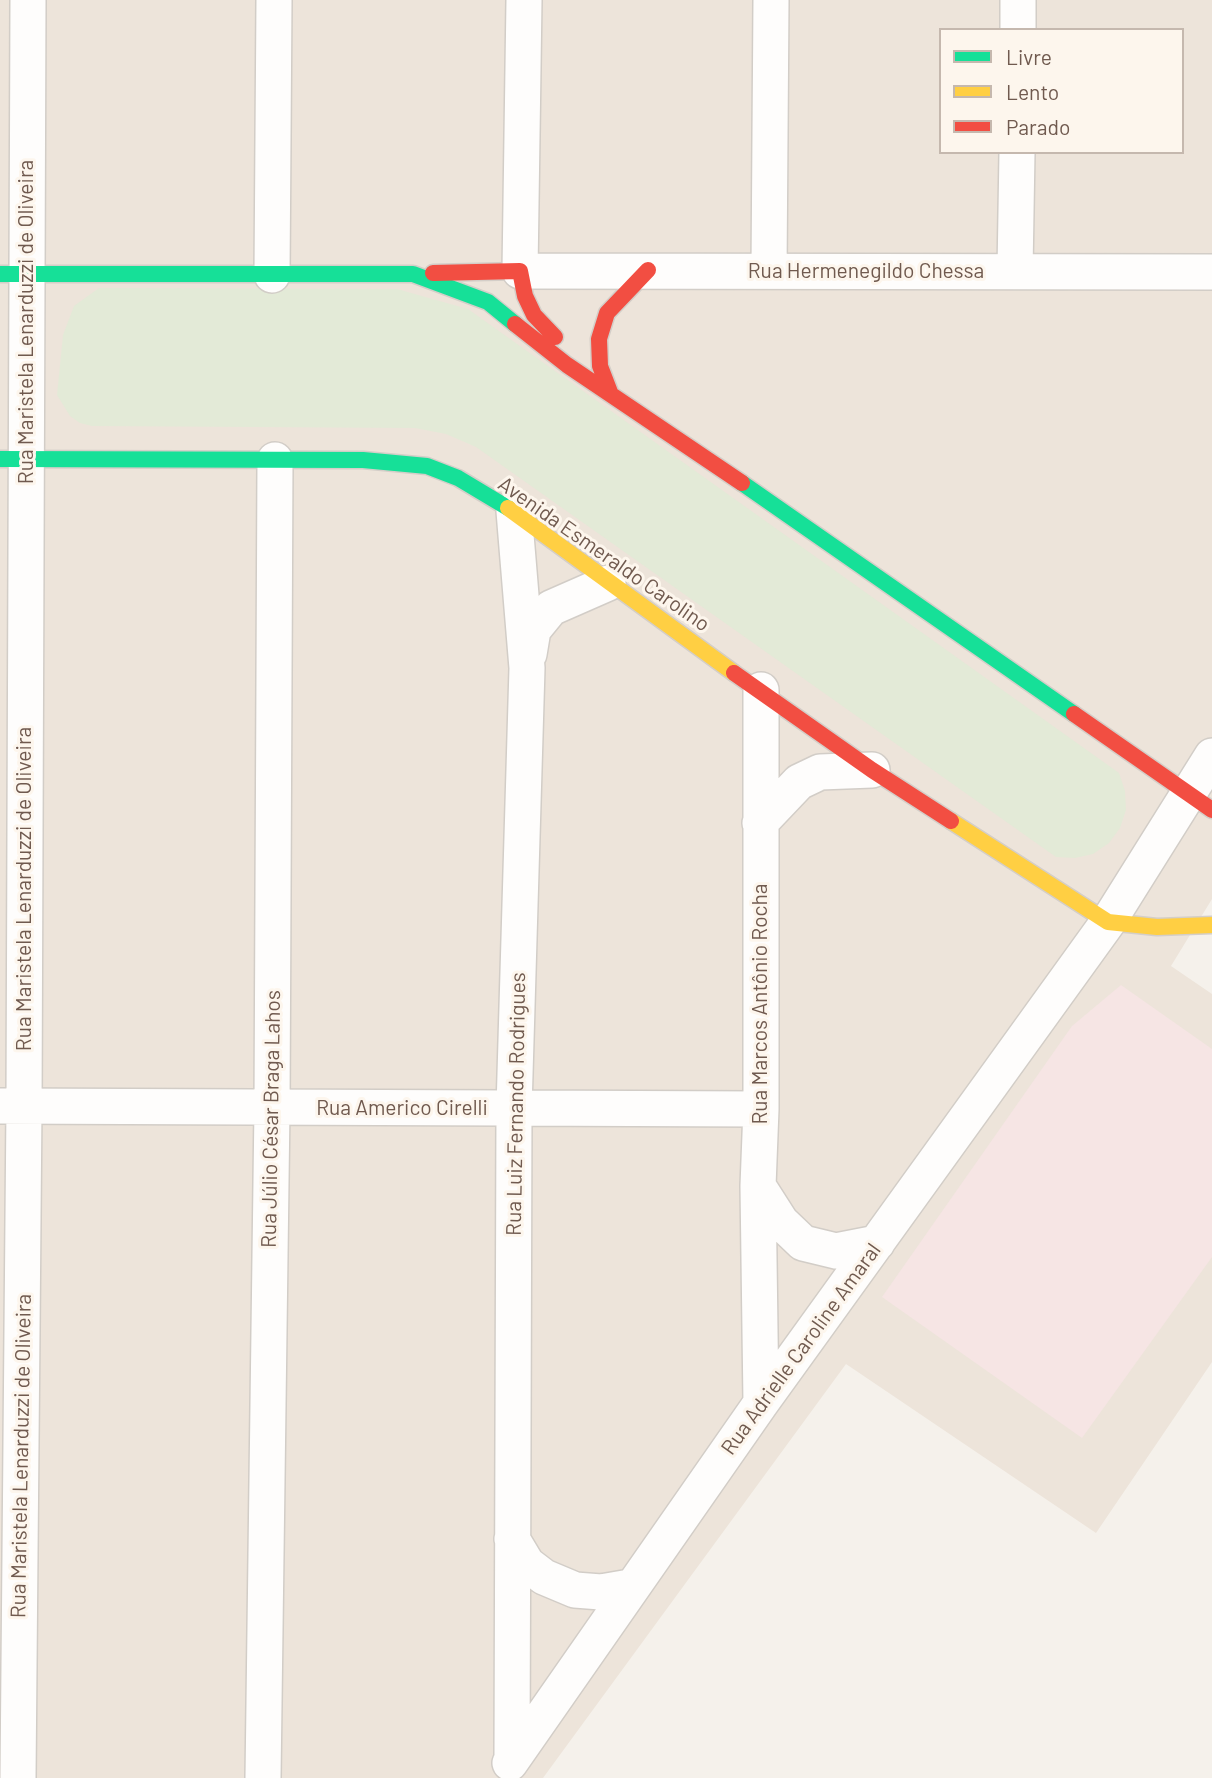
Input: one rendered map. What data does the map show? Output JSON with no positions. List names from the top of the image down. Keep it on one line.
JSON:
{"streets":{"street":["Rua Hermenegildo Chessa","Rua Maristela Lenarduzzi de Oliveira","Avenida Esmeraldo Carolino","Rua Marcos Antônio Rocha","Rua Luiz Fernando Rodrigues","Rua Americo Cirelli","Rua Júlio César Braga Lahos","Rua Adrielle Caroline Amaral"]},"crossings":[["Rua Maristela Lenarduzzi de Oliveira","Avenida Esmeraldo Carolino"],["Rua Maristela Lenarduzzi de Oliveira","Rua Americo Cirelli"],["Avenida Esmeraldo Carolino","Rua Marcos Antônio Rocha"],["Avenida Esmeraldo Carolino","Rua Luiz Fernando Rodrigues"],["Avenida Esmeraldo Carolino","Rua Júlio César Braga Lahos"],["Avenida Esmeraldo Carolino","Rua Adrielle Caroline Amaral"],["Rua Marcos Antônio Rocha","Rua Americo Cirelli"],["Rua Marcos Antônio Rocha","Rua Adrielle Caroline Amaral"],["Rua Luiz Fernando Rodrigues","Rua Americo Cirelli"],["Rua Luiz Fernando Rodrigues","Rua Adrielle Caroline Amaral"],["Rua Americo Cirelli","Rua Júlio César Braga Lahos"]],"legend":["Livre","Lento","Parado"]}
